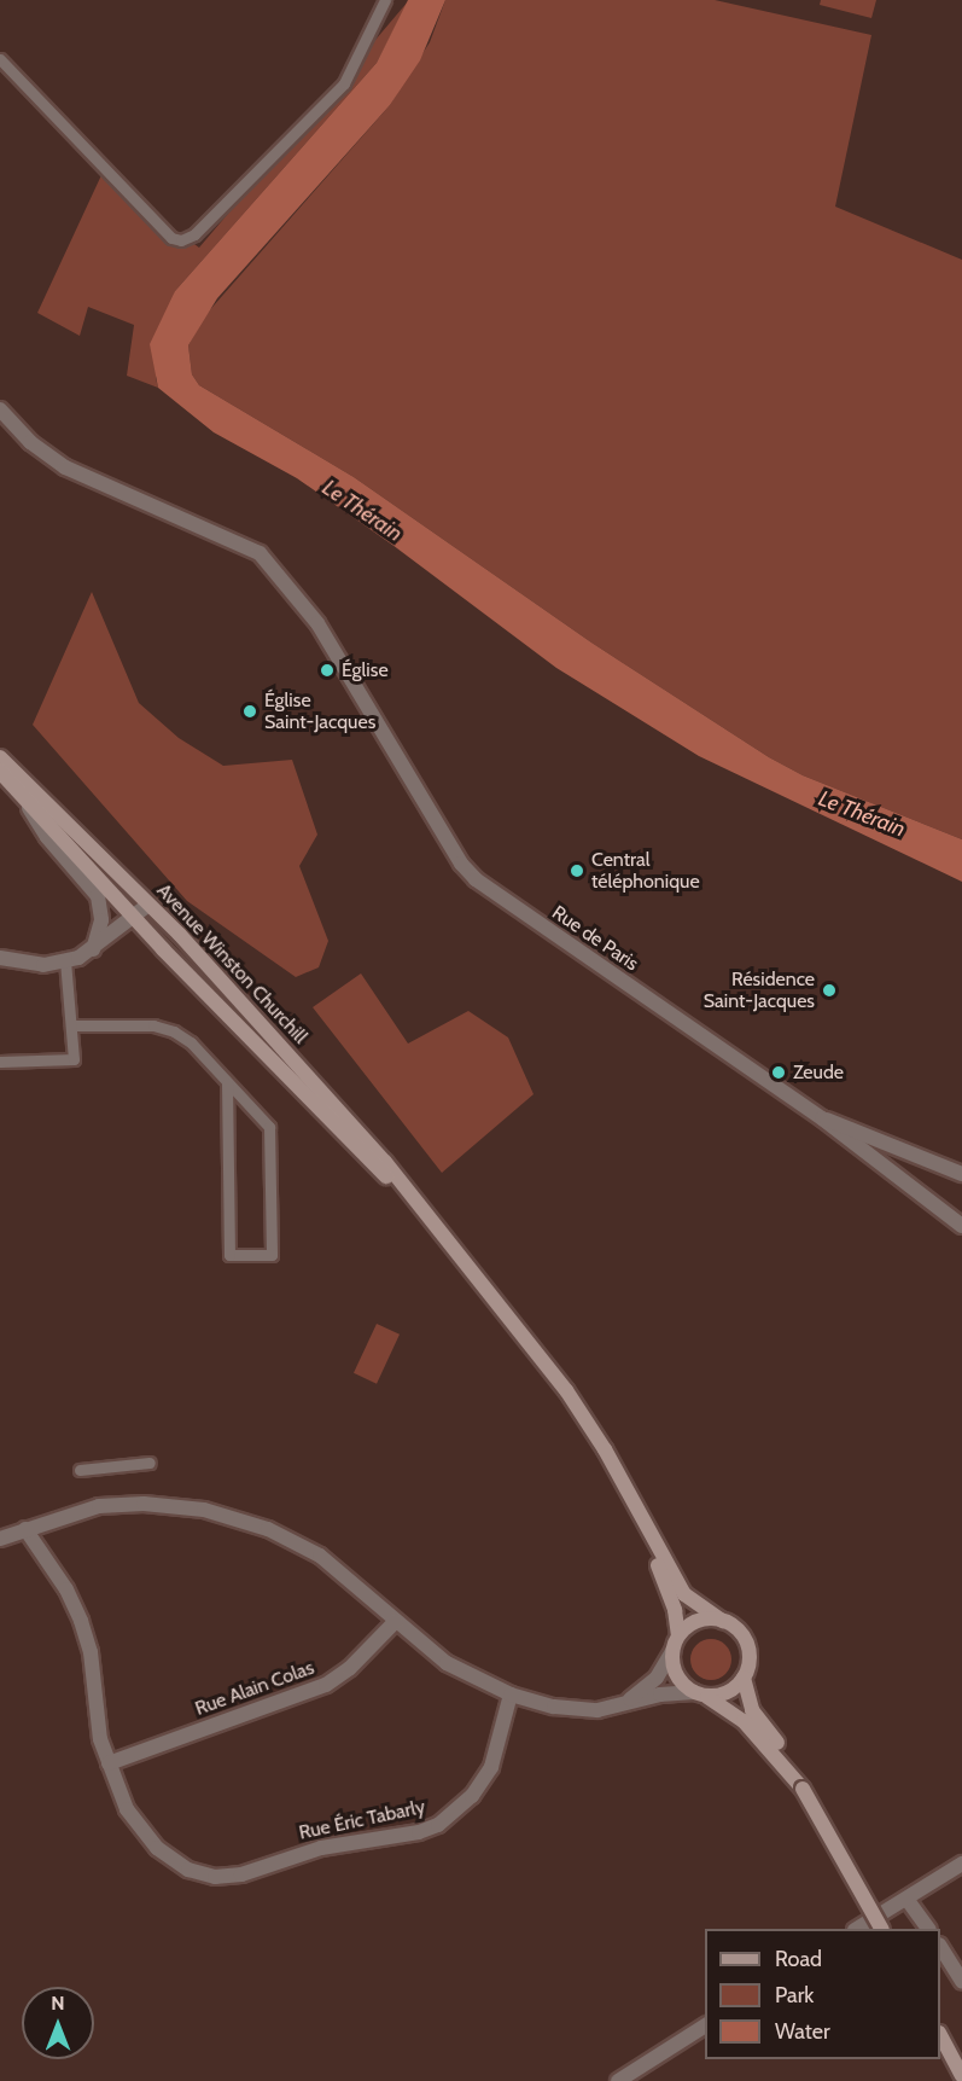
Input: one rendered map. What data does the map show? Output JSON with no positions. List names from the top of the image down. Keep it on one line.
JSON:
{"streets":{"main road":["Avenue Winston Churchill"],"street":["Rue de Paris","Rue Alain Colas","Rue Éric Tabarly"]},"crossings":[["Rue Alain Colas","Rue Éric Tabarly"]],"water":["Le Thérain"],"places":["Église","Église Saint-Jacques","Central téléphonique","Résidence Saint-Jacques","Zeude"],"legend":["Road","Park","Water"],"north":"top"}
